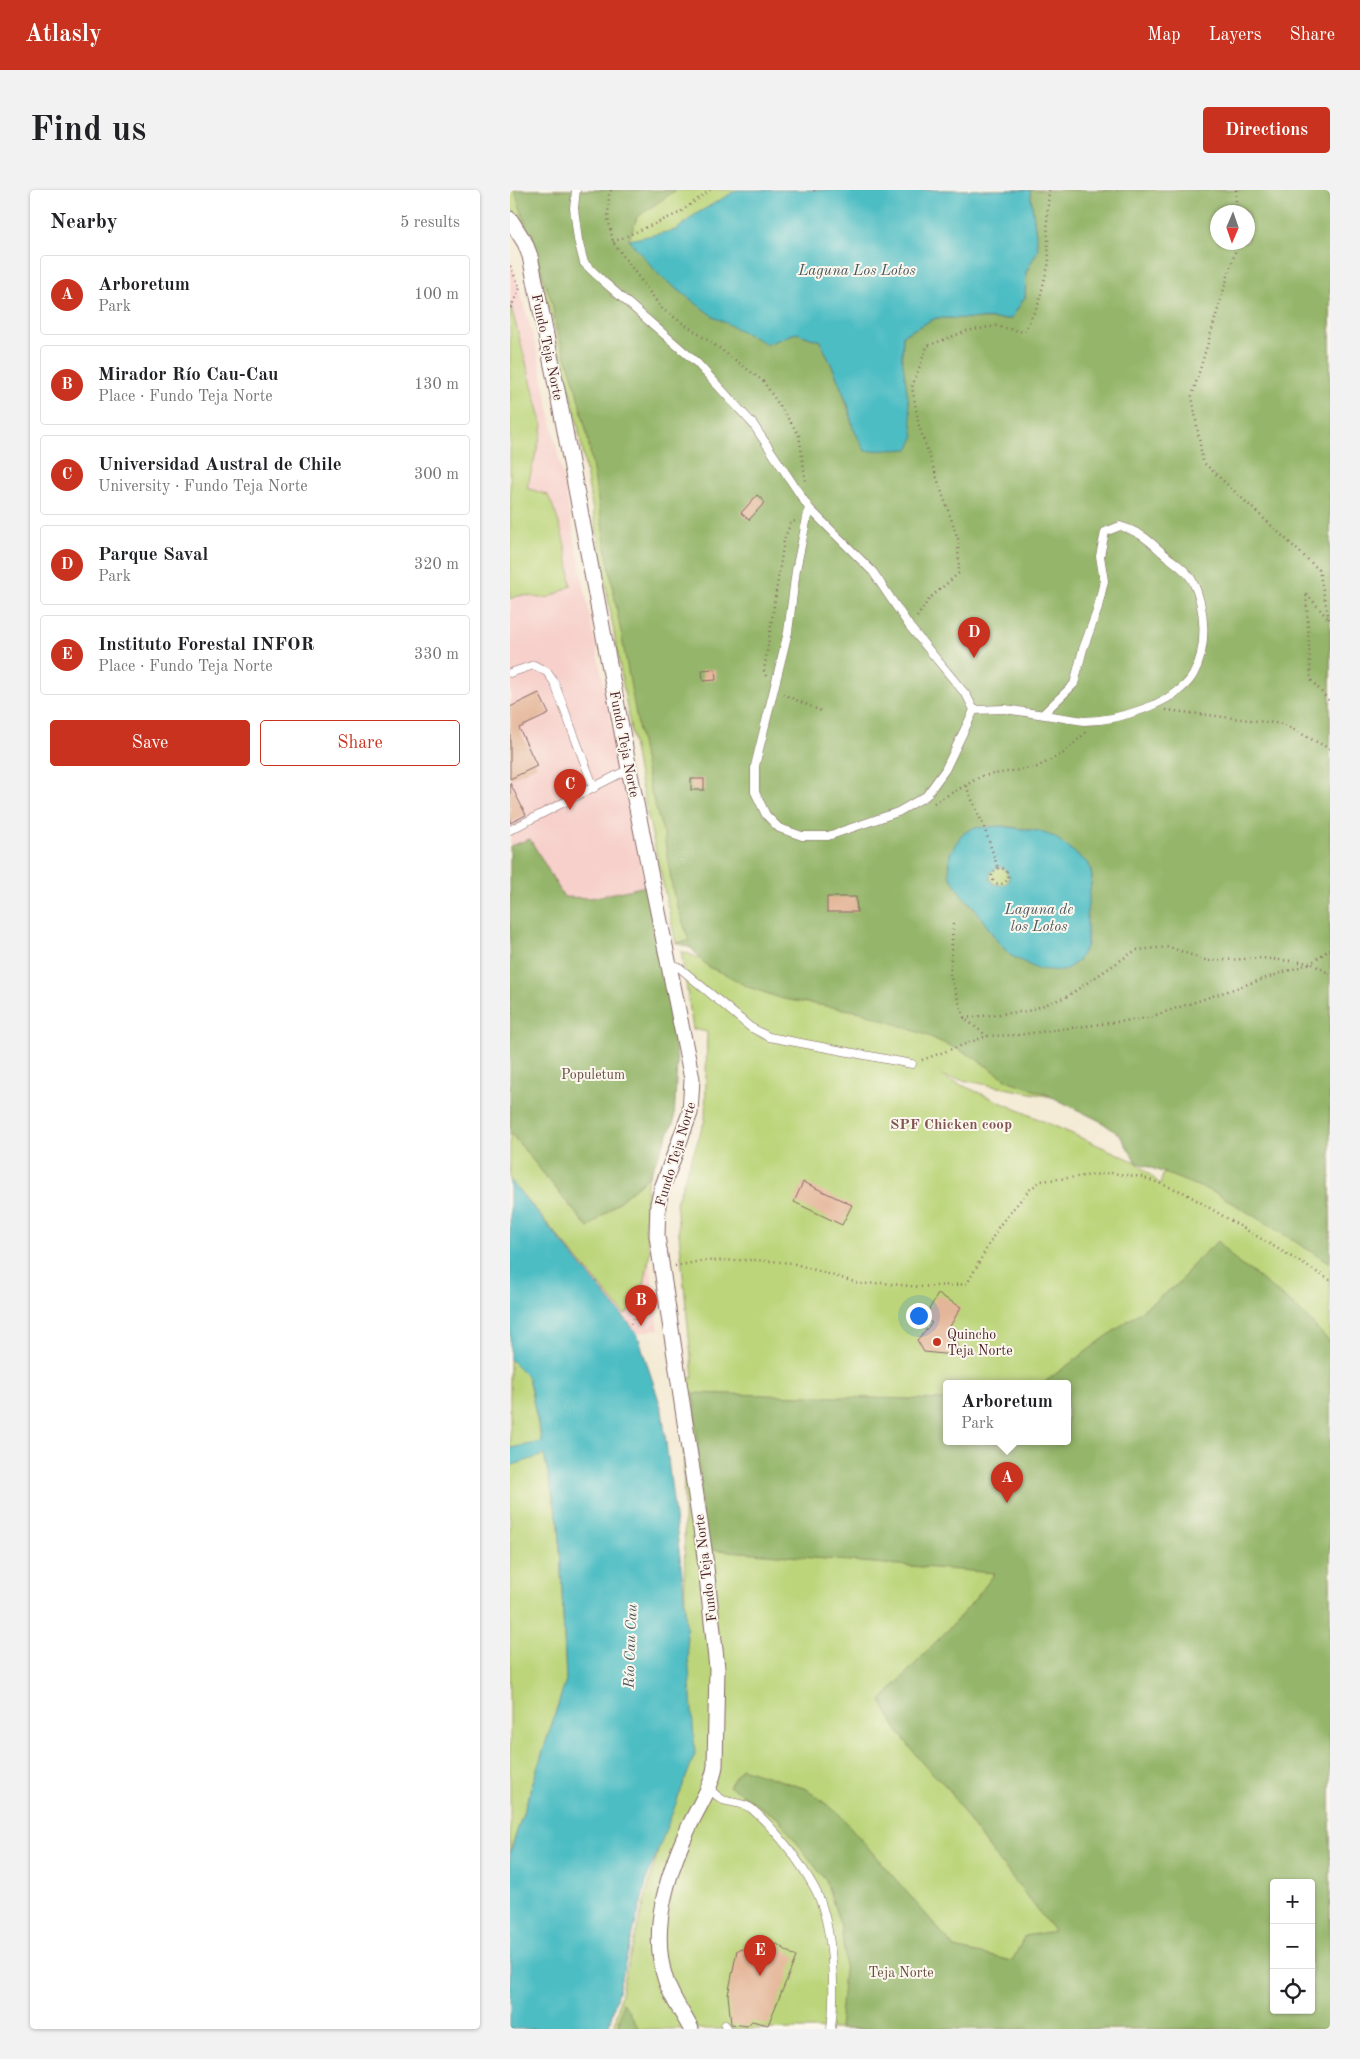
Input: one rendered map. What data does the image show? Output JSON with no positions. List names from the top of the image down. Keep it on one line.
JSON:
{"streets":{"street":["Fundo Teja Norte"]},"districts":["SPF Chicken coop"],"water":["Laguna Los Lotos","Laguna de los Lotos","Río Cau Cau"],"parks":["Populetum","Teja Norte"],"places":["Quincho Teja Norte"],"north":"bottom","page":{"header":"Atlasly","nav":["Map","Layers","Share"],"buttons":["Directions",["Save","Share"]],"title":"Find us","heading":["Nearby","5 results"],"list":[{"mark":"A","name":"Arboretum","note":"Park","value":"100 m"},{"mark":"B","name":"Mirador Río Cau-Cau","note":"Place · Fundo Teja Norte","value":"130 m"},{"mark":"C","name":"Universidad Austral de Chile","note":"University · Fundo Teja Norte","value":"300 m"},{"mark":"D","name":"Parque Saval","note":"Park","value":"320 m"},{"mark":"E","name":"Instituto Forestal INFOR","note":"Place · Fundo Teja Norte","value":"330 m"}],"pins":["D","C","B","A","E"],"popup":["Arboretum","Park"],"map_buttons":["+","−"]}}
